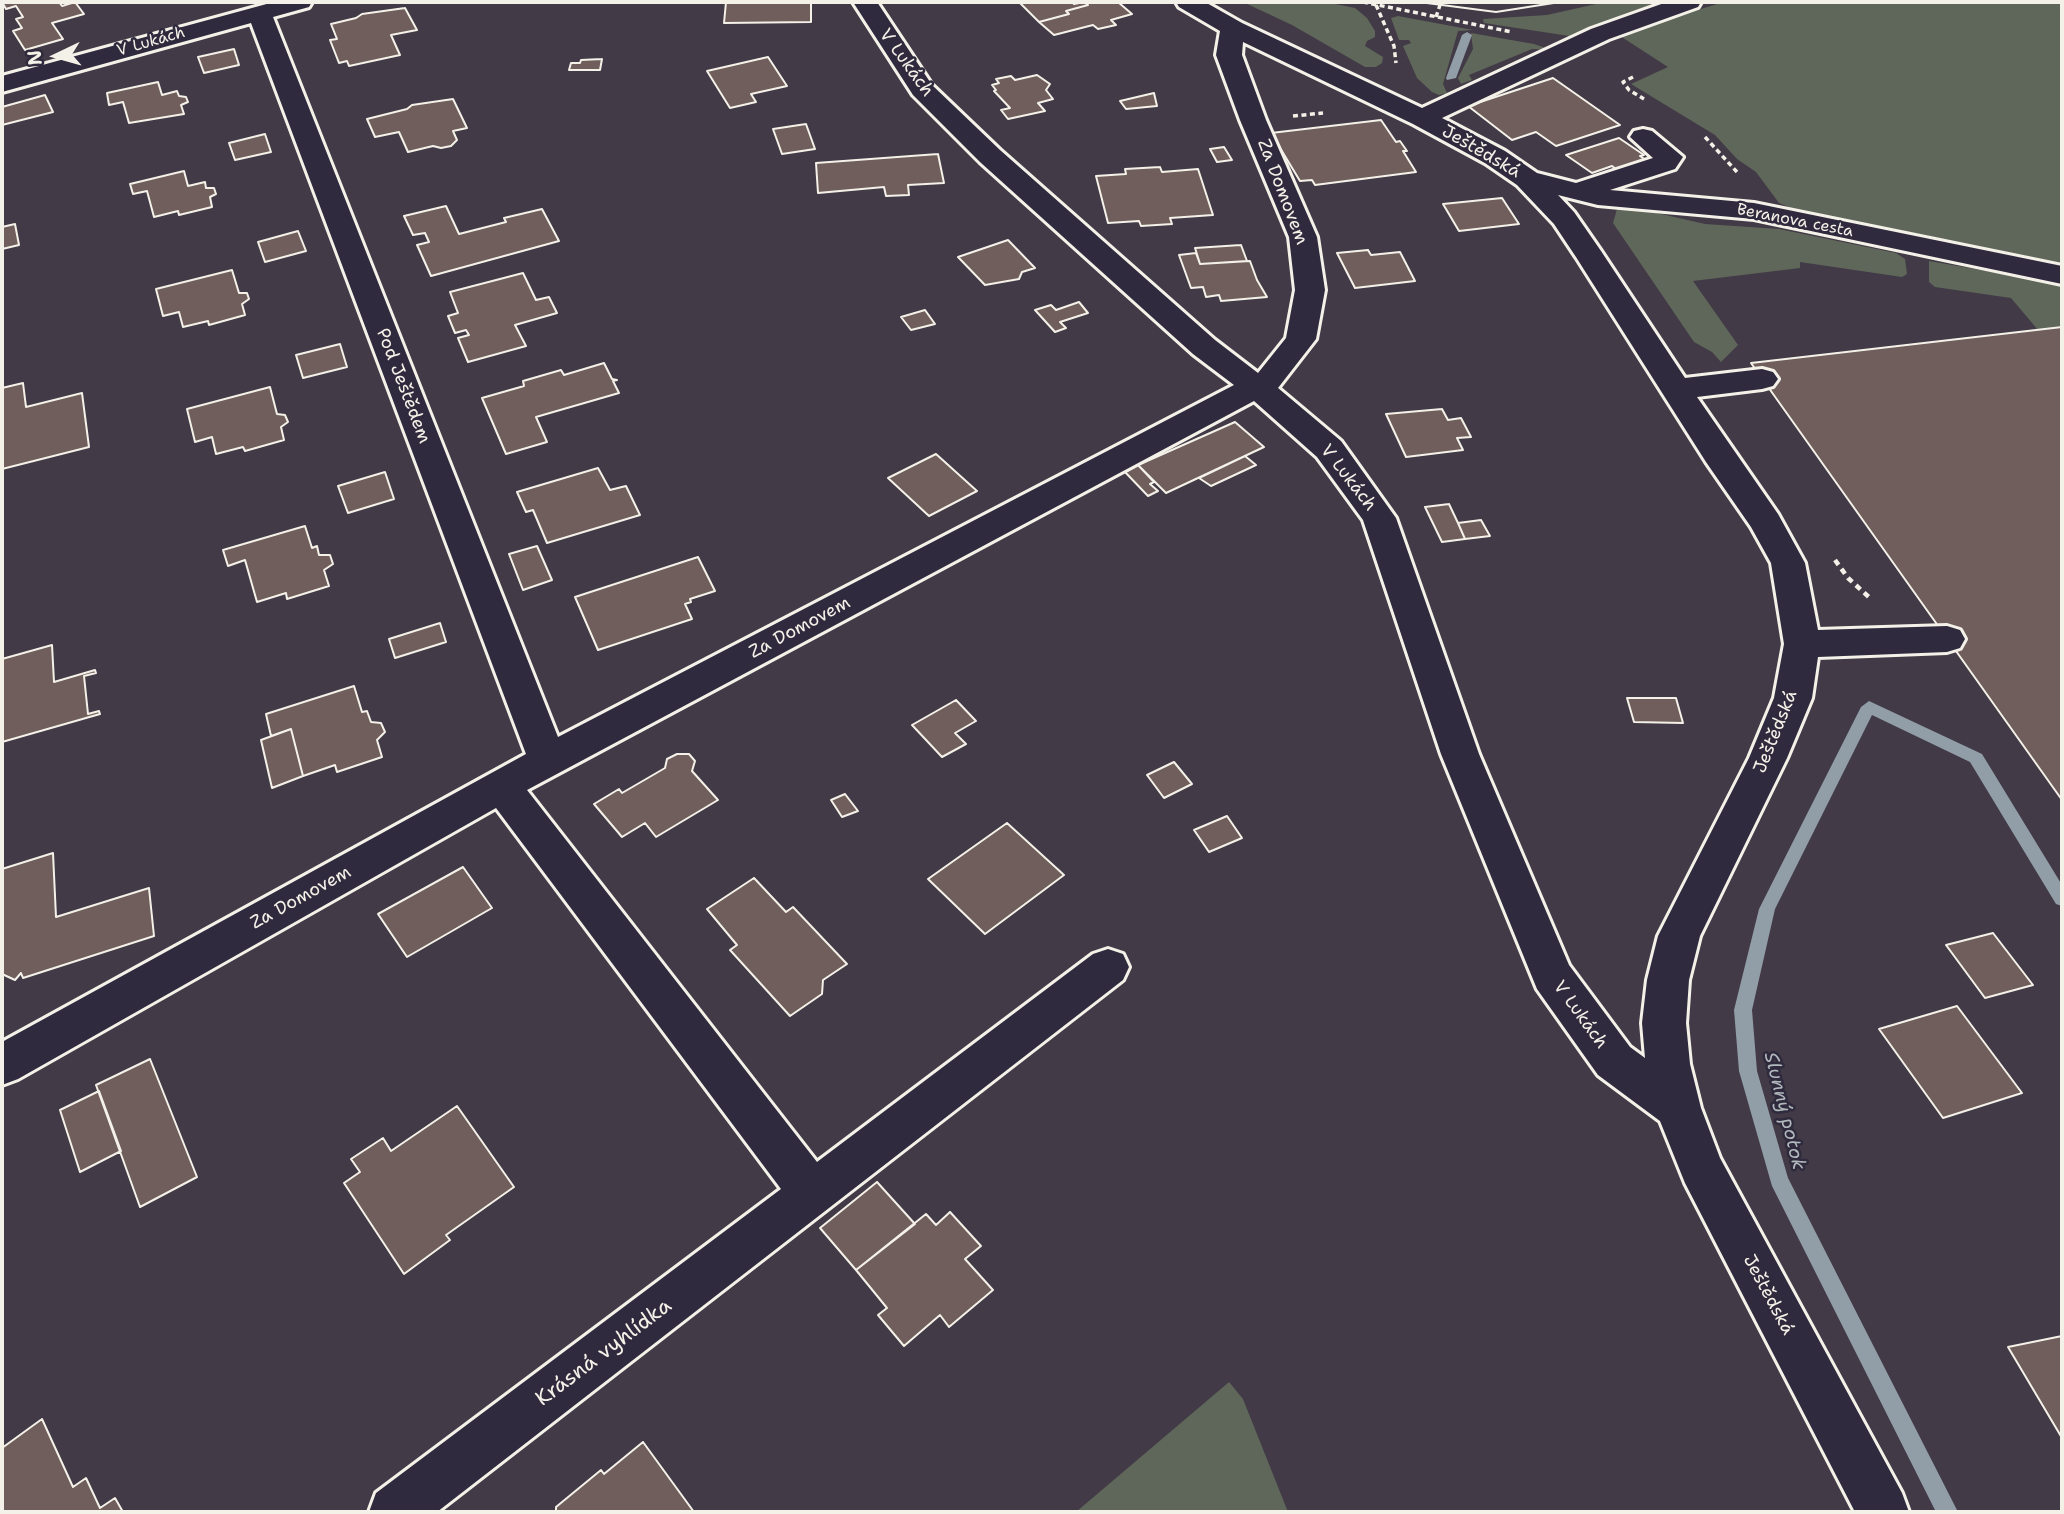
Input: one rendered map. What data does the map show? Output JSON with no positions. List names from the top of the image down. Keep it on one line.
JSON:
{"streets":{"street":["V Lukách","Ještědská","Za Domovem","Beranova cesta","Pod Ještědem","Krásná vyhlídka"]},"crossings":[["V Lukách","Ještědská"],["V Lukách","Za Domovem"],["V Lukách","Pod Ještědem"],["Ještědská","Za Domovem"],["Ještědská","Beranova cesta"],["Za Domovem","Pod Ještědem"]],"water":["Slunný potok"],"north":"left"}
